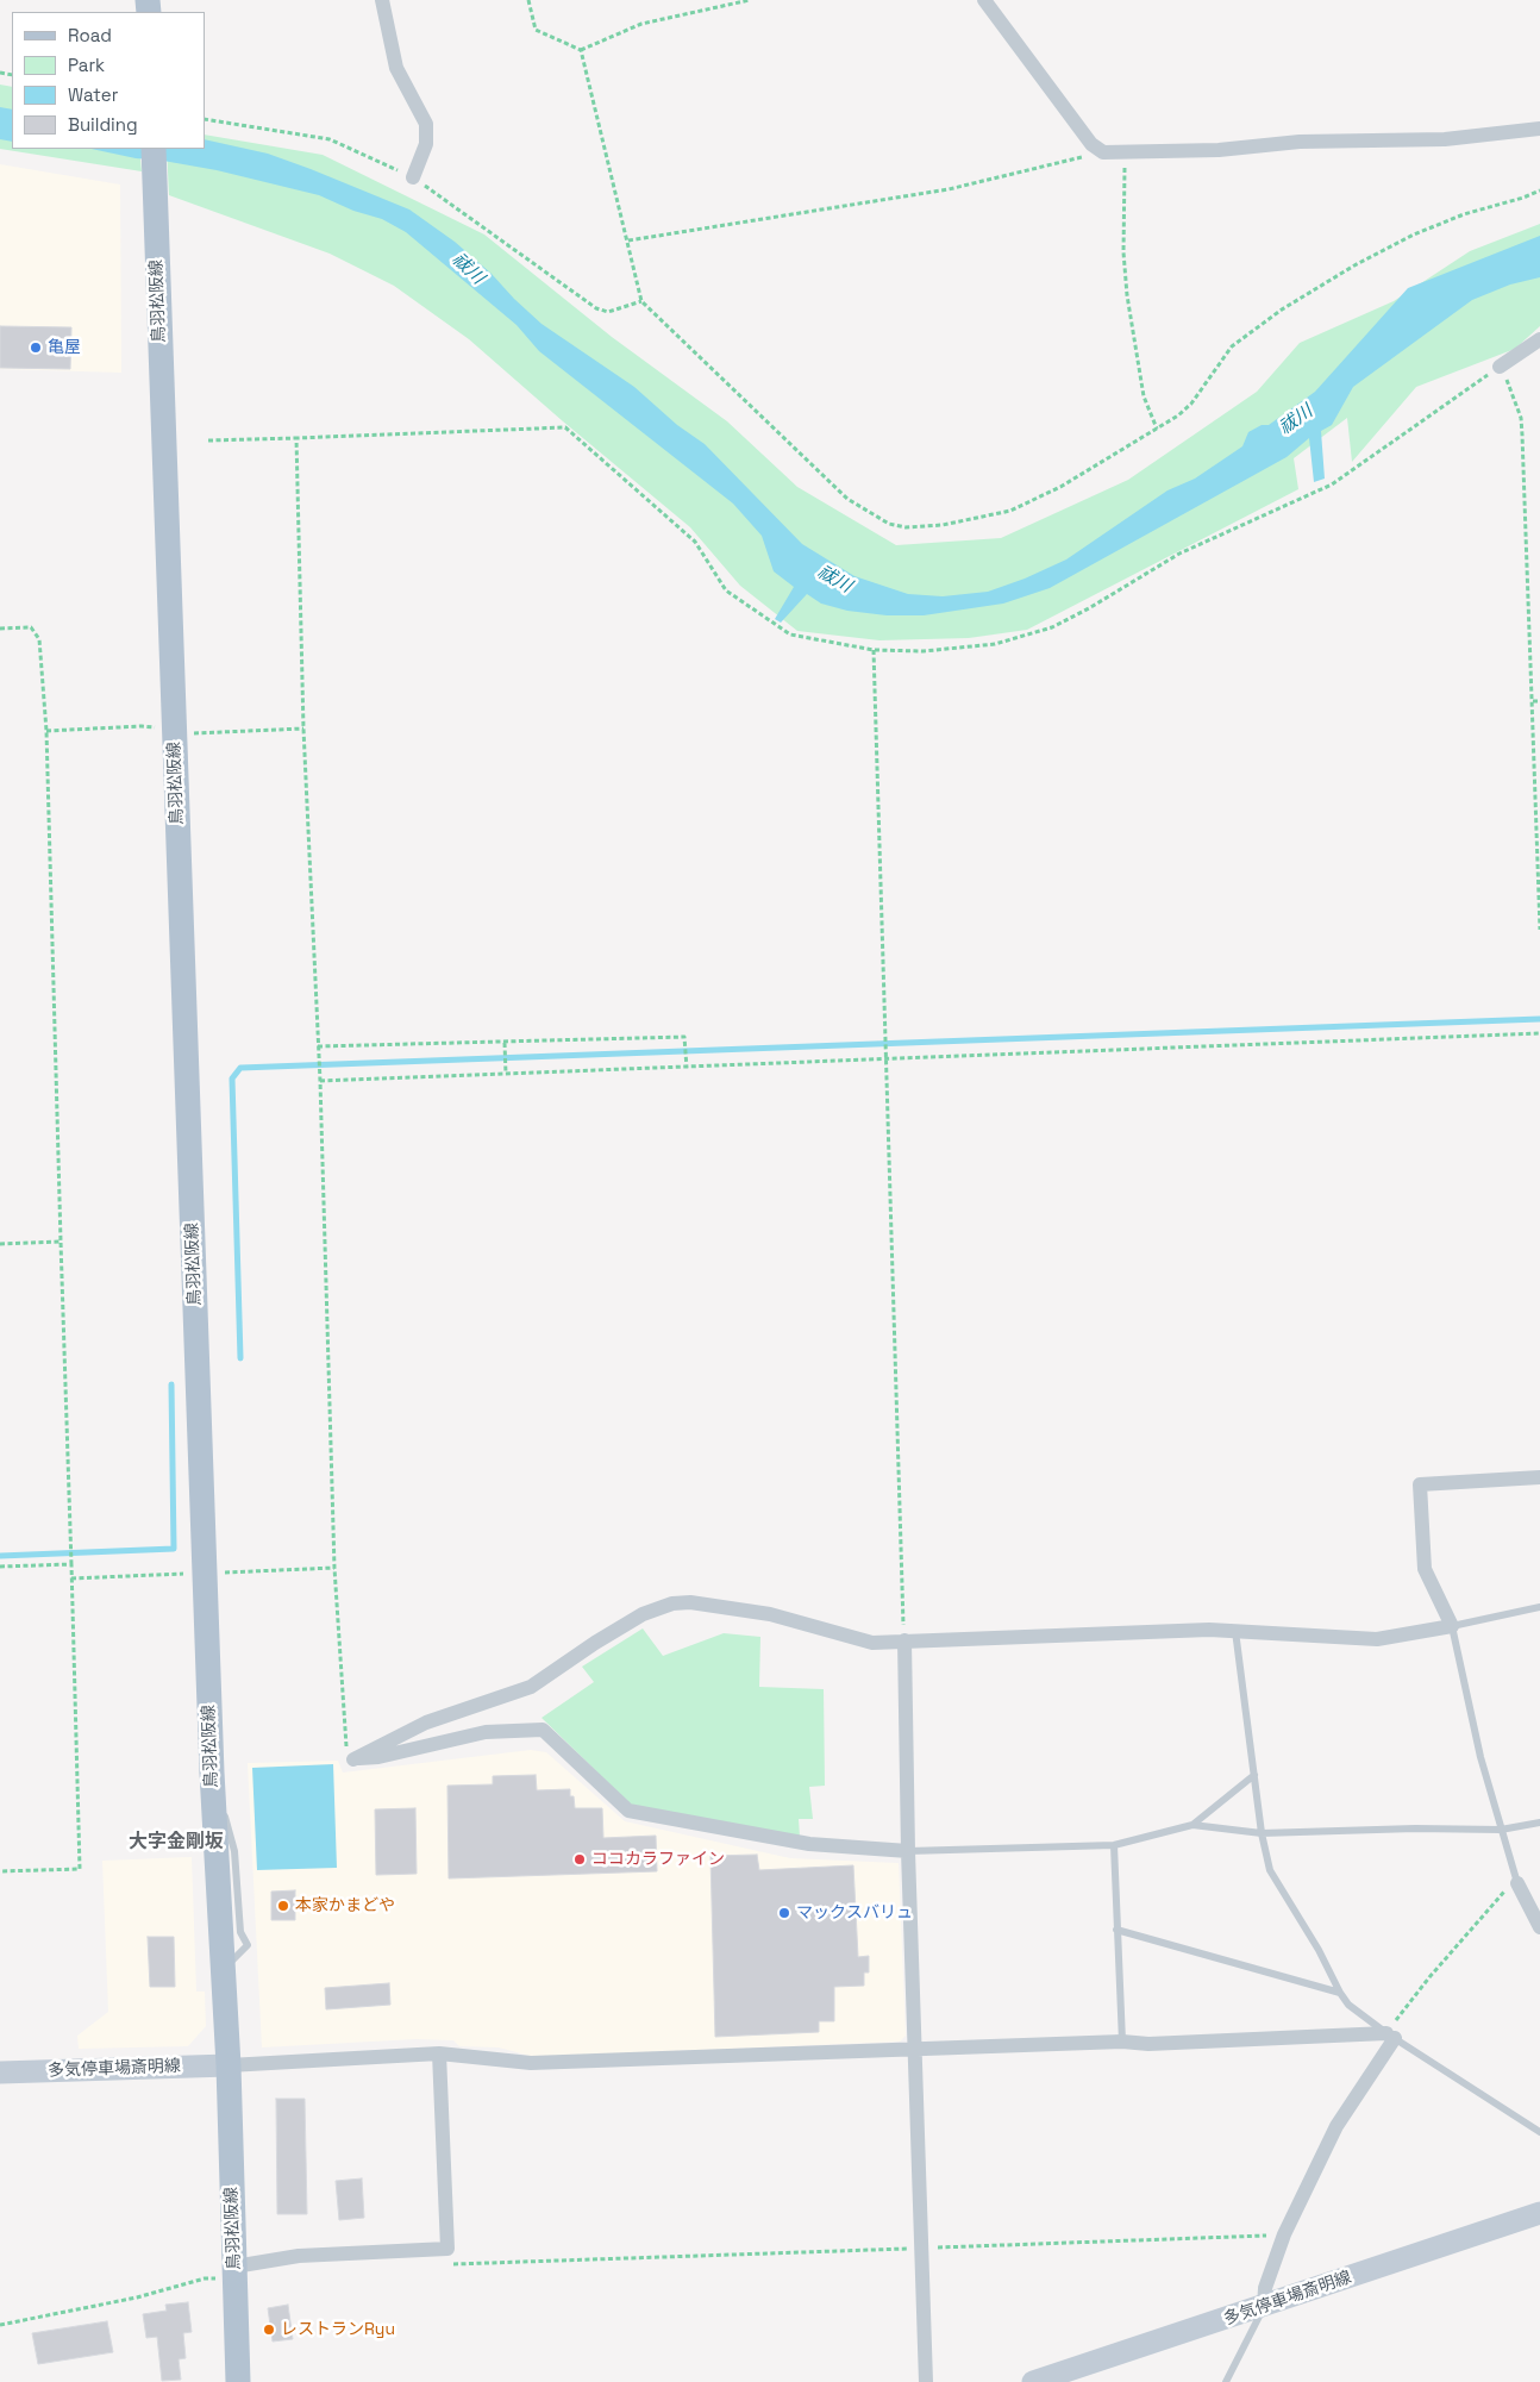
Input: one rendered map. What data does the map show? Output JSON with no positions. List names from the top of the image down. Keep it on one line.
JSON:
{"streets":{"main road":["鳥羽松阪線","多気停車場斎明線"]},"crossings":[["鳥羽松阪線","多気停車場斎明線"]],"districts":["大字金剛坂"],"water":["祓川"],"places":["亀屋","ココカラファイン","本家かまどや","マックスバリュ","レストランRyu"],"legend":["Road","Park","Water","Building"]}
